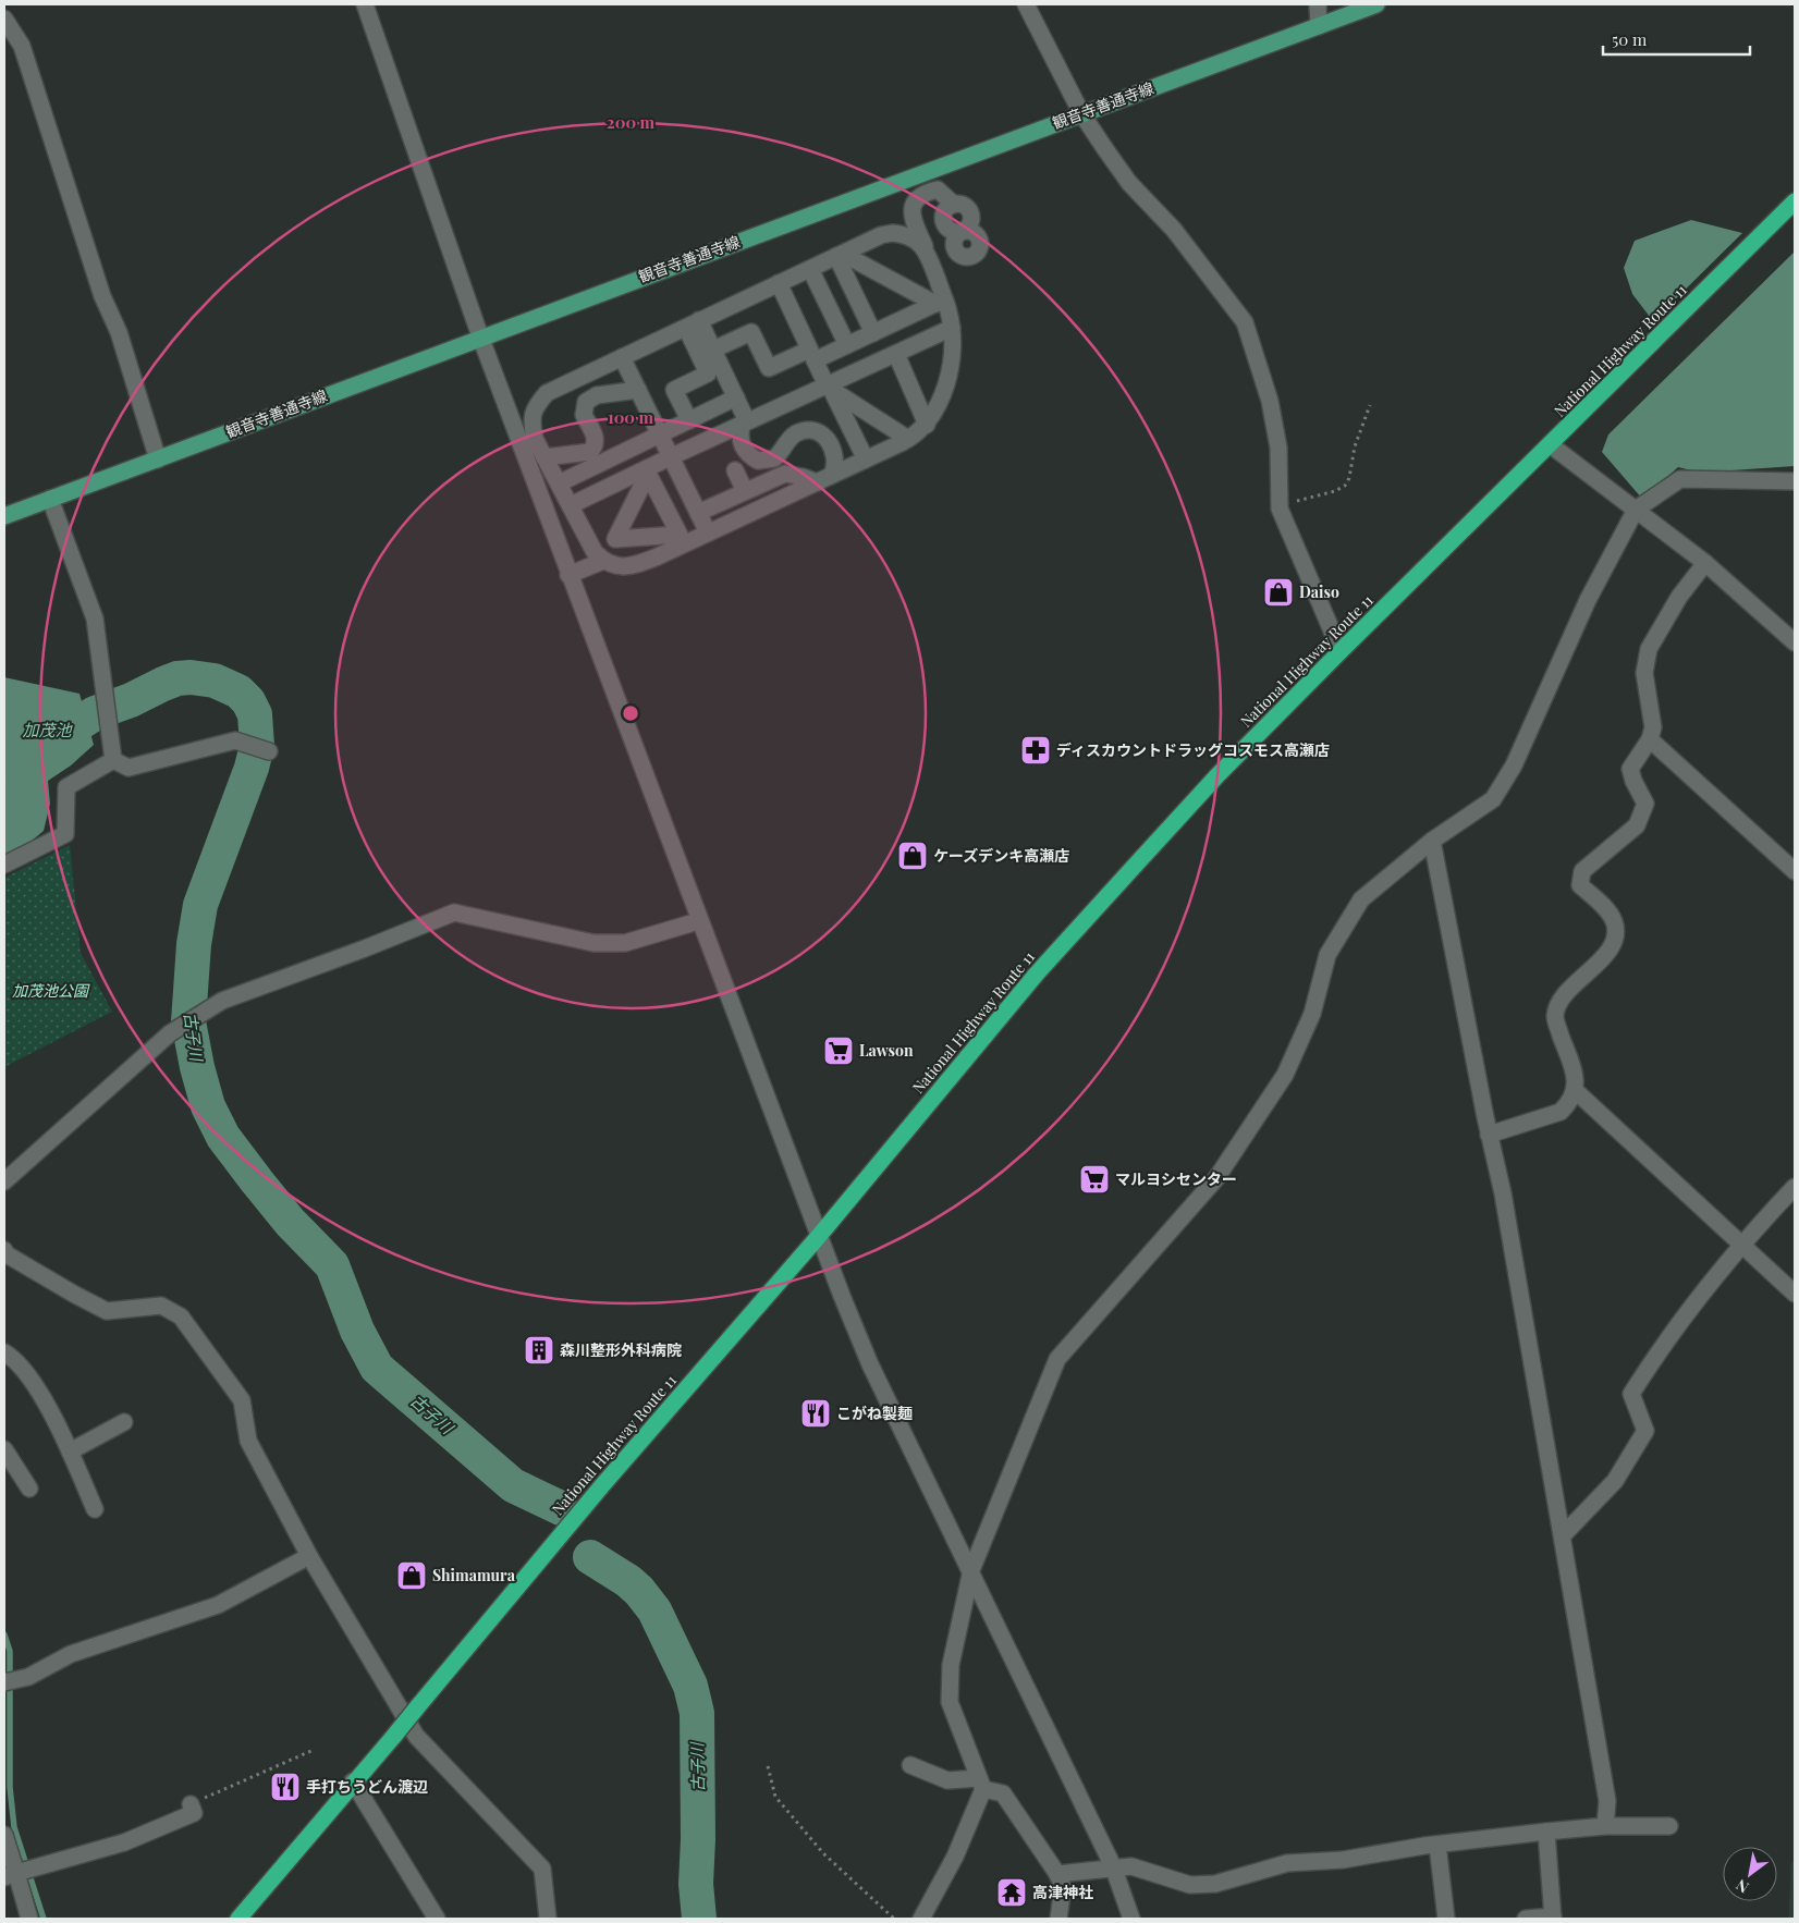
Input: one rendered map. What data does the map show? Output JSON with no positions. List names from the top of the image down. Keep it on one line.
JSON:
{"streets":{"highway":["National Highway Route 11"],"main road":["観音寺善通寺線"]},"water":["加茂池","古子川"],"parks":["加茂池公園"],"places":{"shop":["Daiso","ケーズデンキ高瀬店","Shimamura"],"pharmacy":["ディスカウントドラッグコスモス高瀬店"],"supermarket":["Lawson","マルヨシセンター"],"building":["森川整形外科病院"],"restaurant":["こがね製麺","手打ちうどん渡辺"],"temple":["高津神社"]},"scale_bar":"50 m","north":"bottom left","rings":["200 m","100 m"]}
